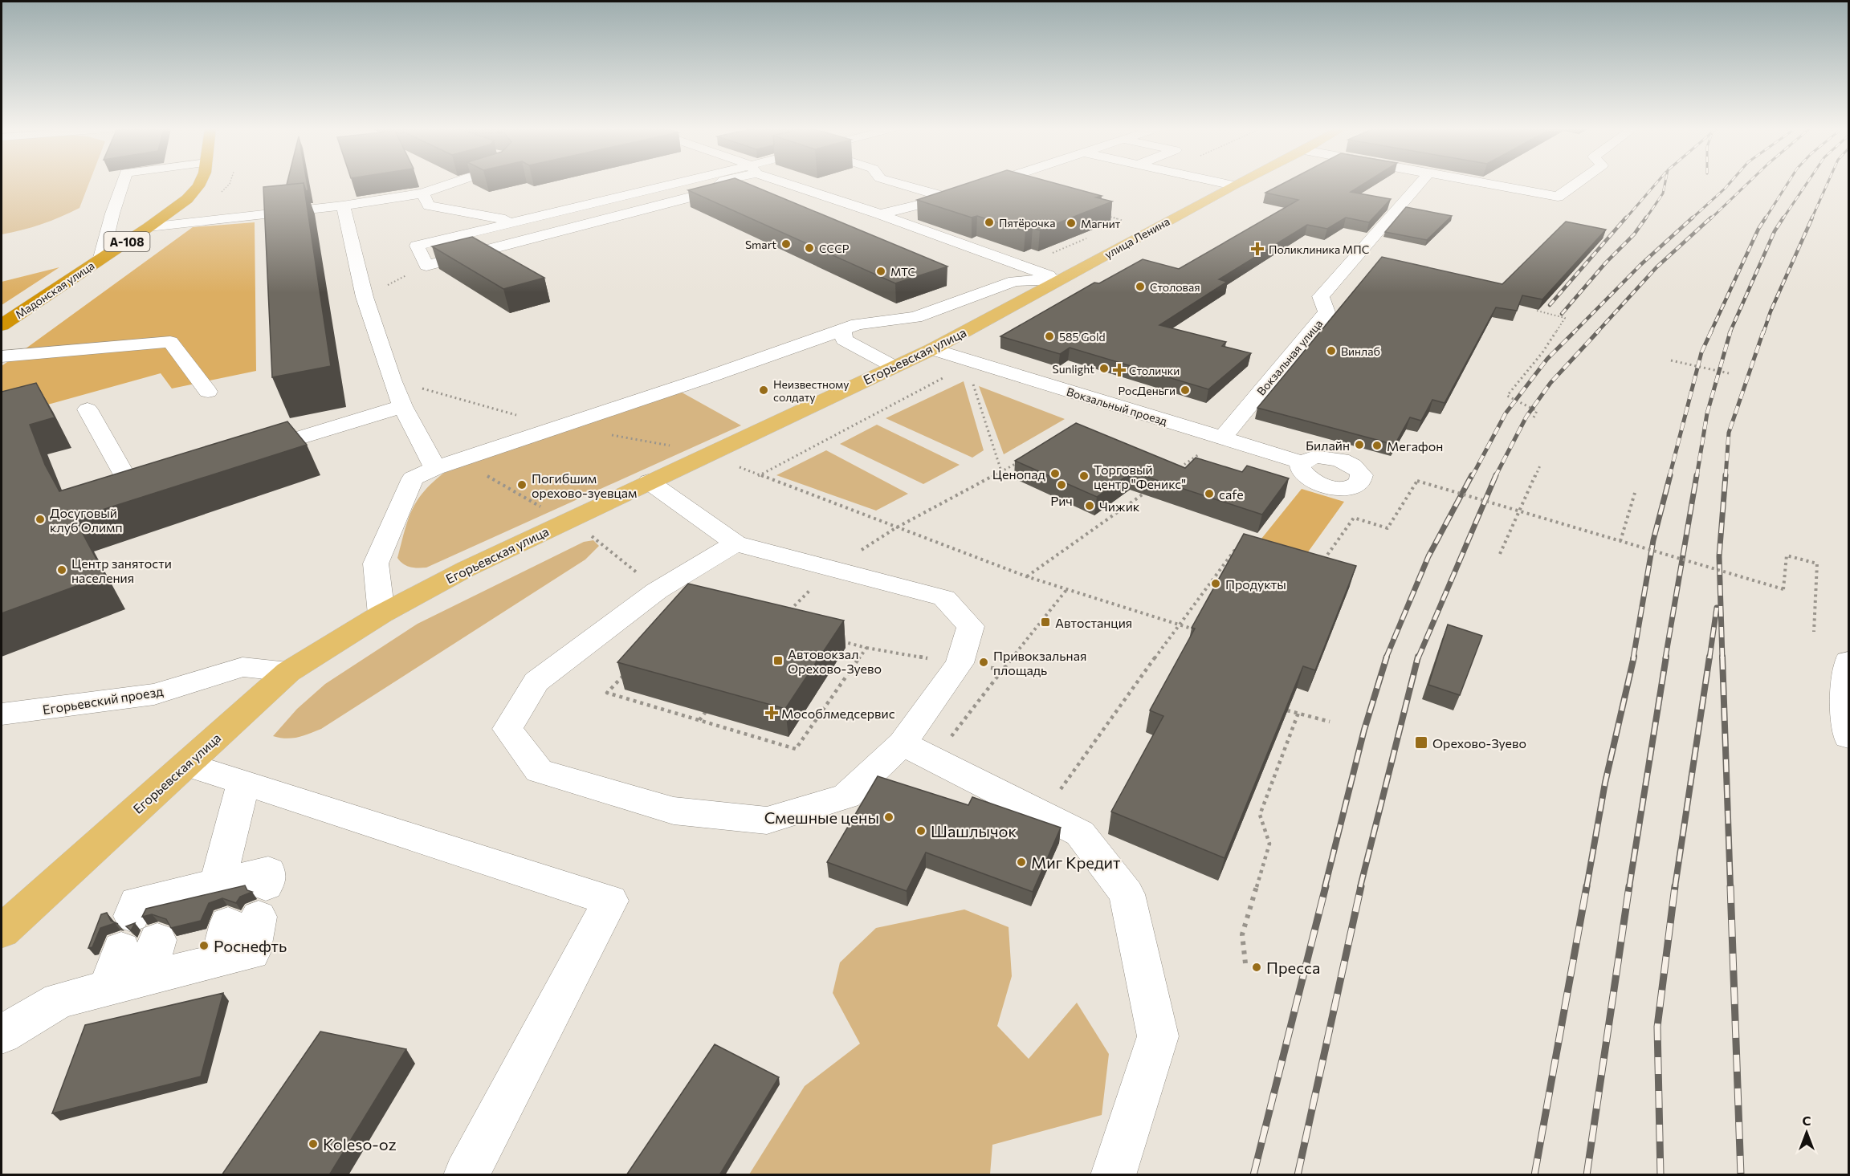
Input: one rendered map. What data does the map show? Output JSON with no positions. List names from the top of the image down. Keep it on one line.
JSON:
{"streets":{"highway":["А-108","Мадонская улица"],"main road":["улица Ленина","Егорьевская улица"],"street":["Вокзальная улица","Вокзальный проезд","Егорьевский проезд"]},"crossings":[["улица Ленина","Егорьевская улица"],["Егорьевская улица","Вокзальный проезд"],["Егорьевская улица","Егорьевский проезд"],["Вокзальная улица","Вокзальный проезд"]],"places":{"other":["Пятёрочка","Магнит","Smart","СССР","МТС","Столовая","585 Gold","Винлаб","Sunlight","Неизвестному солдату","РосДеньги","Билайн","Мегафон","Ценопад","Торговый центр \"Феникс\"","Погибшим орехово-зуевцам","Рич","cafe","Чижик","Досуговый клуб Олимп","Центр занятости населения","Продукты","Привокзальная площадь","Смешные цены","Шашлычок","Миг Кредит","Роснефть","Пресса","Koleso-oz"],"health":["Поликлиника МПС","Столички","Мособлмедсервис"],"transit":["Автостанция","Автовокзал Орехово-Зуево","Орехово-Зуево"]},"north":"top"}
